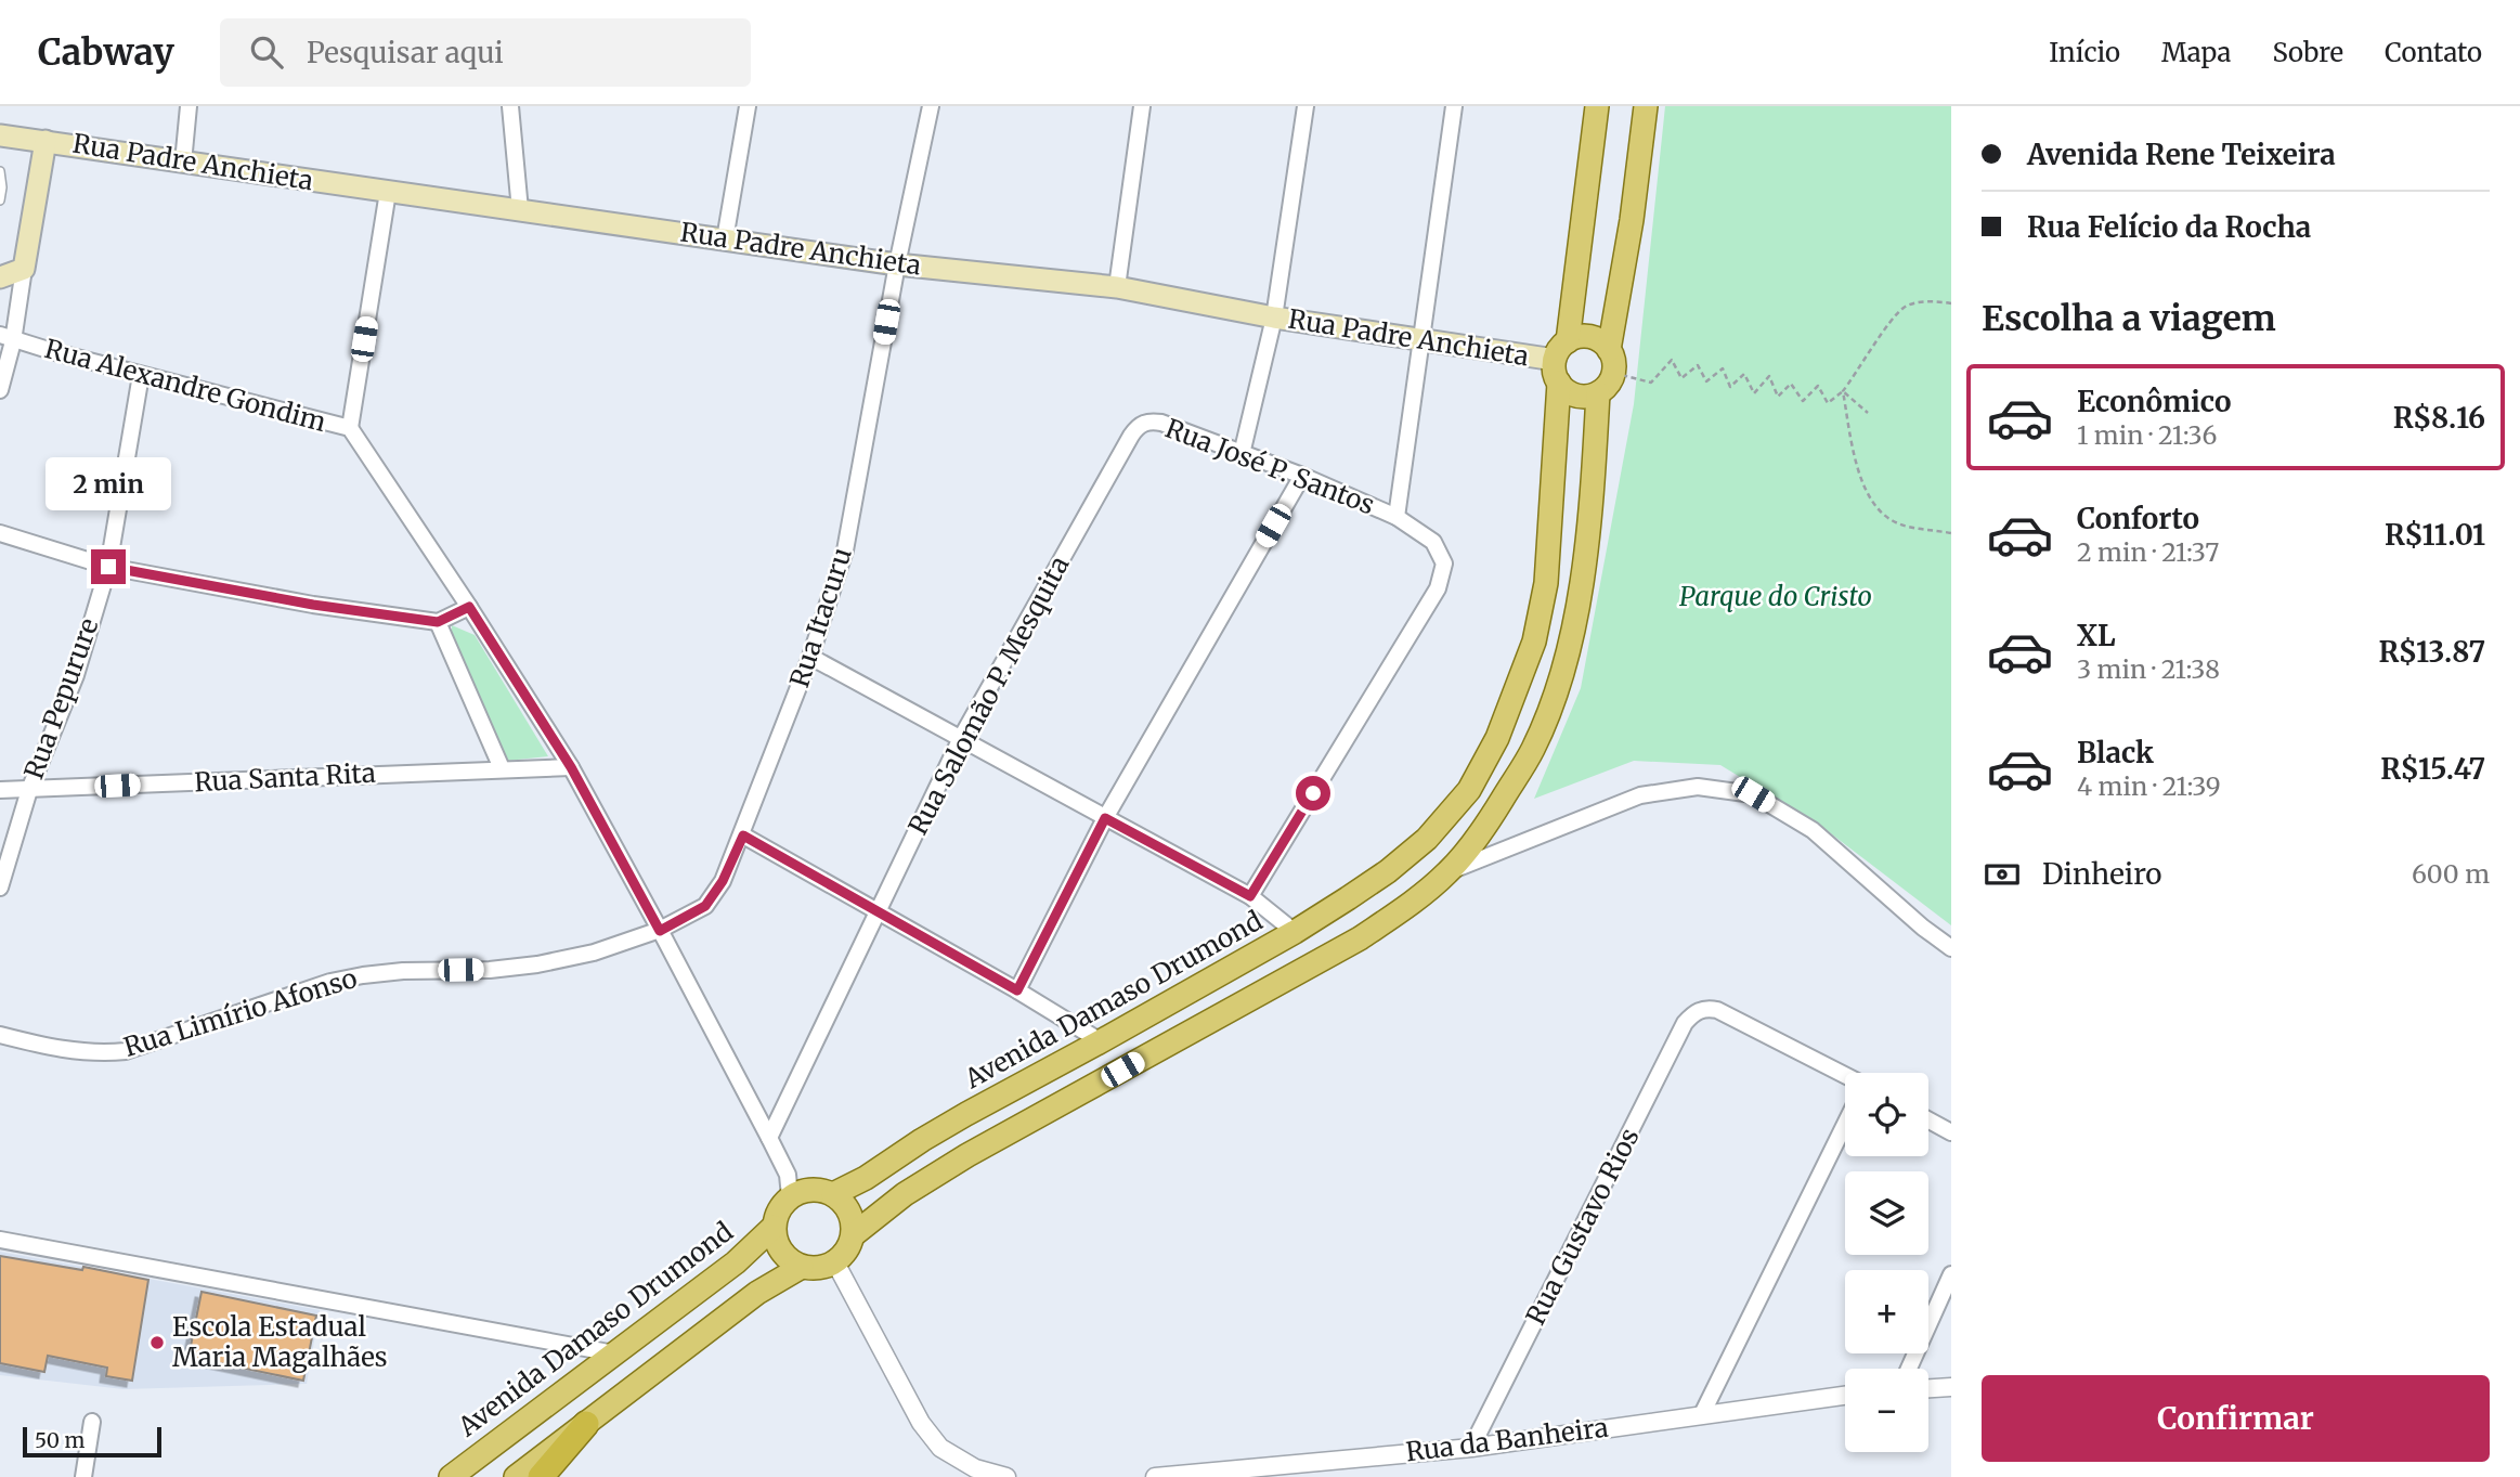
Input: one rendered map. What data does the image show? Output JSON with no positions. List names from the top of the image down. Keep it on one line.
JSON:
{"streets":{"main road":["Rua Padre Anchieta","Avenida Damaso Drumond"],"street":["Rua Alexandre Gondim","Rua José P. Santos","Rua Itacuru","Rua Salomão P. Mesquita","Rua Pepurure","Rua Santa Rita","Rua Limírio Afonso","Rua Gustavo Rios","Rua da Banheira"]},"crossings":[["Rua Padre Anchieta","Rua Itacuru"],["Rua Padre Anchieta","Avenida Damaso Drumond"],["Rua Alexandre Gondim","Rua Itacuru"],["Rua Alexandre Gondim","Rua Salomão P. Mesquita"],["Rua Alexandre Gondim","Rua Pepurure"],["Rua Alexandre Gondim","Rua Santa Rita"],["Rua Alexandre Gondim","Avenida Damaso Drumond"],["Rua Alexandre Gondim","Rua Limírio Afonso"],["Rua José P. Santos","Rua Salomão P. Mesquita"],["Rua Itacuru","Rua Limírio Afonso"],["Rua Pepurure","Rua Santa Rita"],["Rua Gustavo Rios","Rua da Banheira"]],"parks":["Parque do Cristo"],"places":["Escola Estadual Maria Magalhães"],"scale_bar":"50 m","page":{"header":"Cabway","search":"Pesquisar aqui","nav":["Início","Mapa","Sobre","Contato"],"banner":["Avenida Rene Teixeira","Rua Felício da Rocha"],"heading":"Escolha a viagem","list":[{"name":"Econômico","note":"1 min · 21:36","value":"R$8.16"},{"name":"Conforto","note":"2 min · 21:37","value":"R$11.01"},{"name":"XL","note":"3 min · 21:38","value":"R$13.87"},{"name":"Black","note":"4 min · 21:39","value":"R$15.47"}],"bubble":"2 min","pay":["Dinheiro","600 m"],"map_buttons":["+","−"],"buttons":"Confirmar","scale":"50 m"}}
